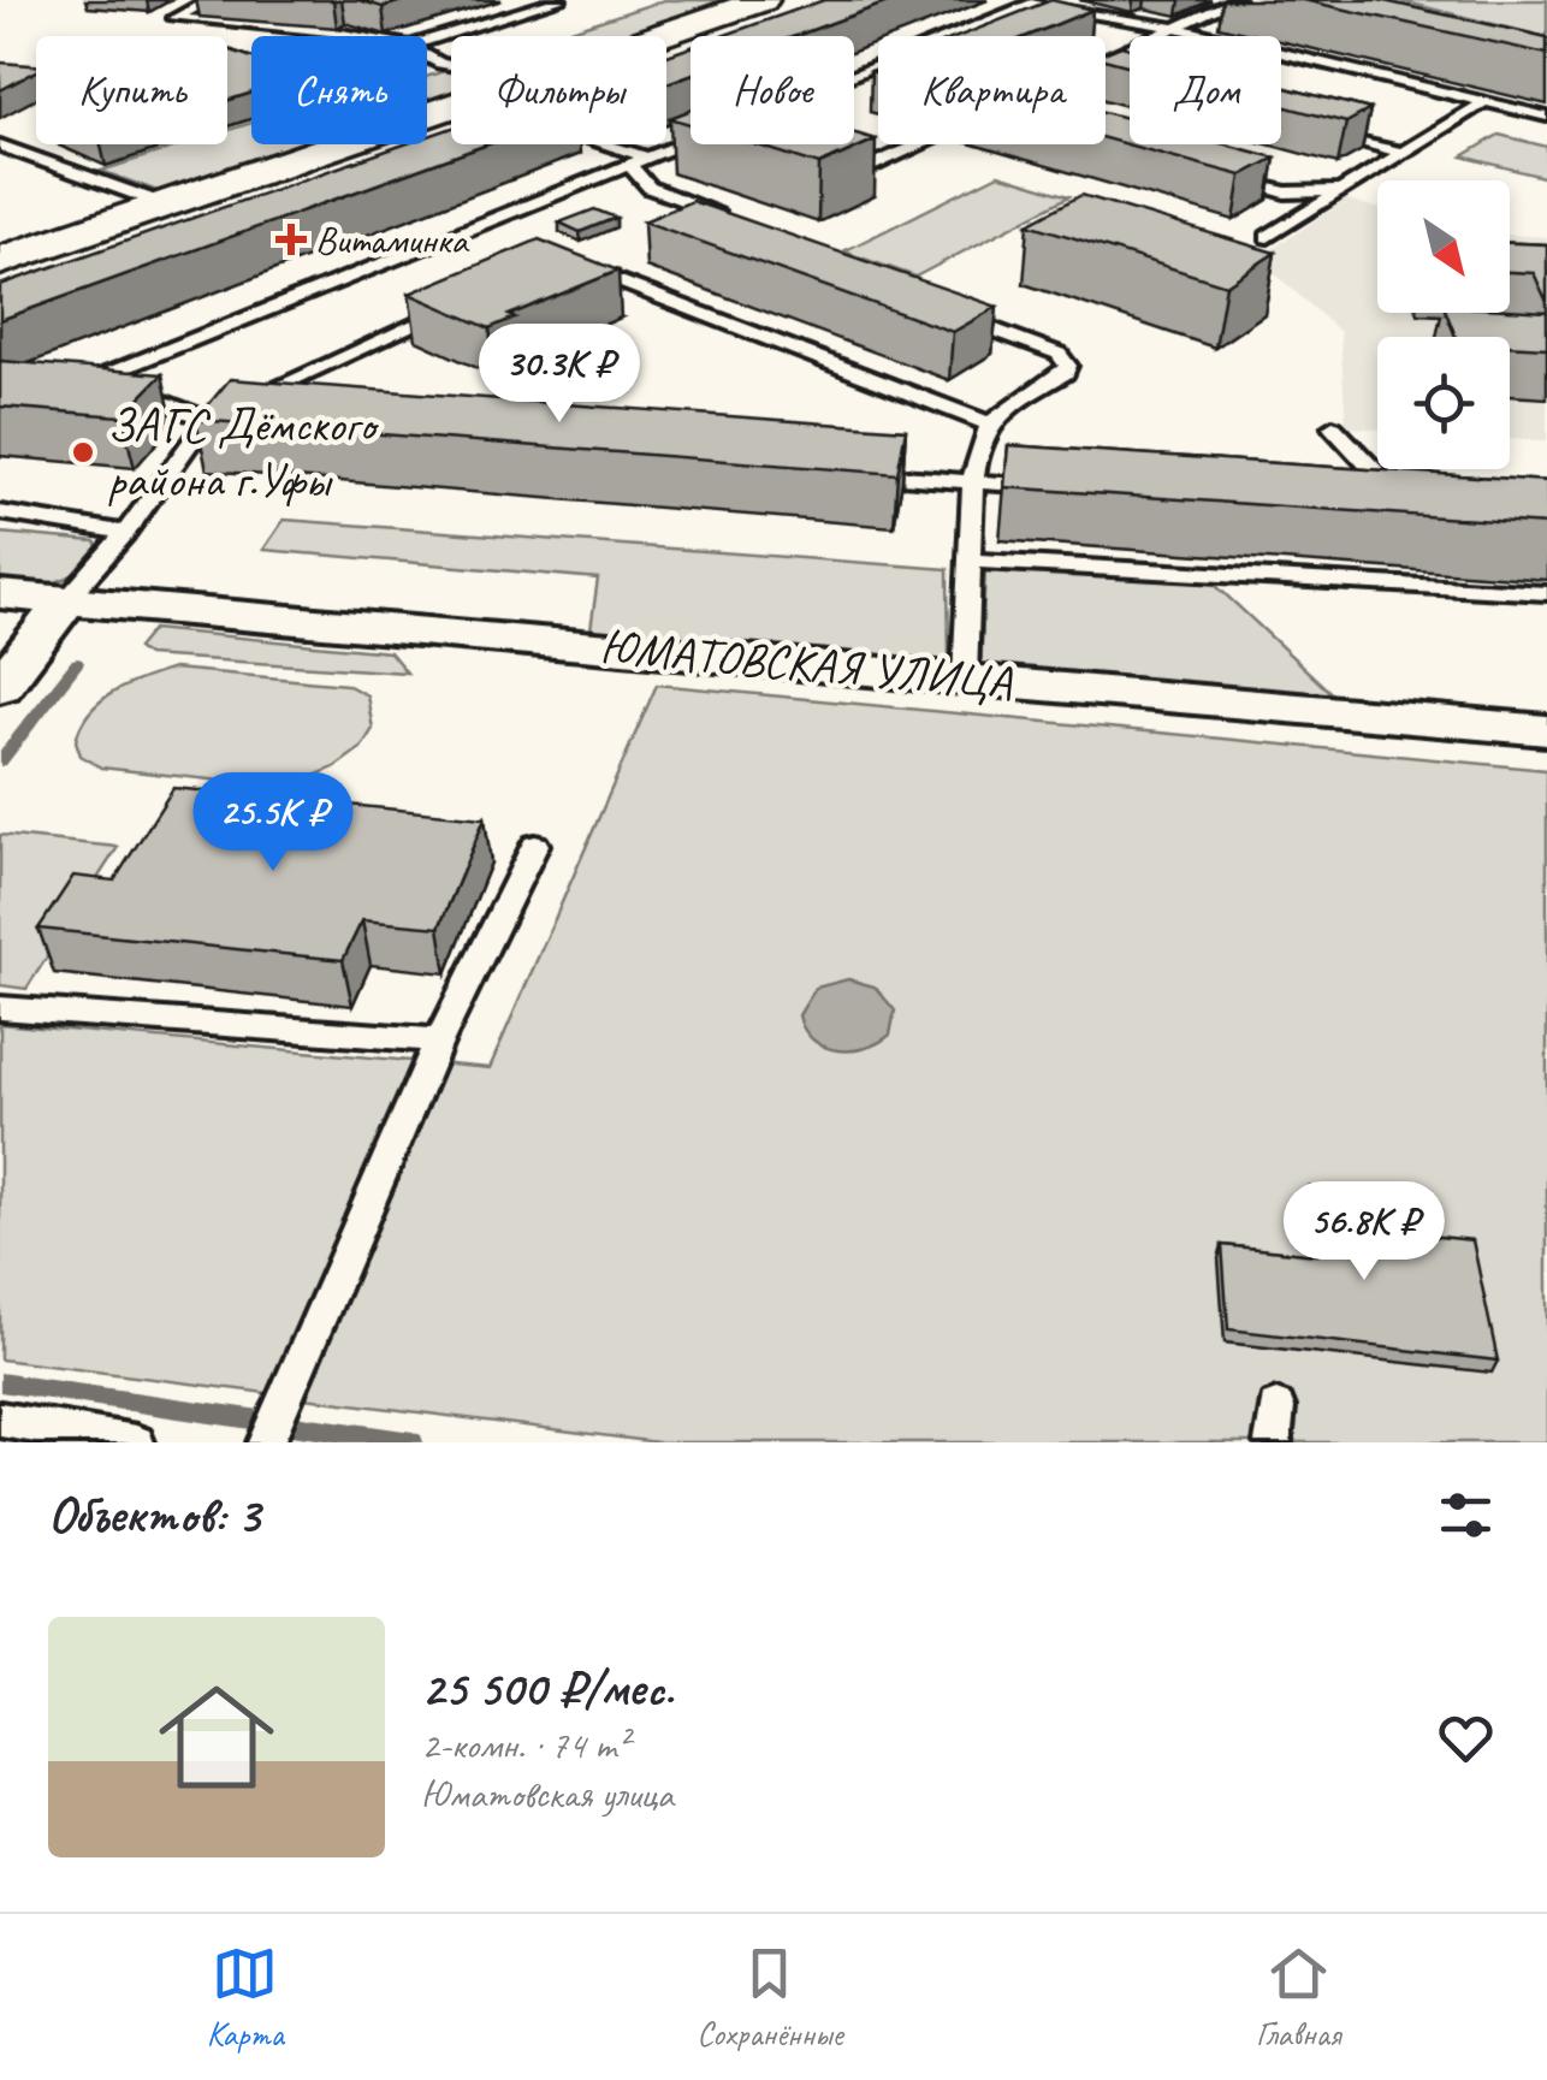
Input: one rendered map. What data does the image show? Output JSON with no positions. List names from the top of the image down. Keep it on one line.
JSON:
{"streets":{"street":["ЮМАТОВСКАЯ УЛИЦА"]},"places":{"health":["Витаминка"],"other":["ЗАГС Дёмского района г.Уфы"]},"north":"bottom right","page":{"chip":["Купить","Снять","Фильтры","Новое","Квартира","Дом"],"price":["30.3K ₽","25.5K ₽","56.8K ₽"],"heading":"Объектов: 3","list":[{"name":"25 500 ₽/мес.","note":"2-комн. · 74 m² · Юматовская улица"}],"tabs":["Карта","Сохранённые","Главная"]}}
